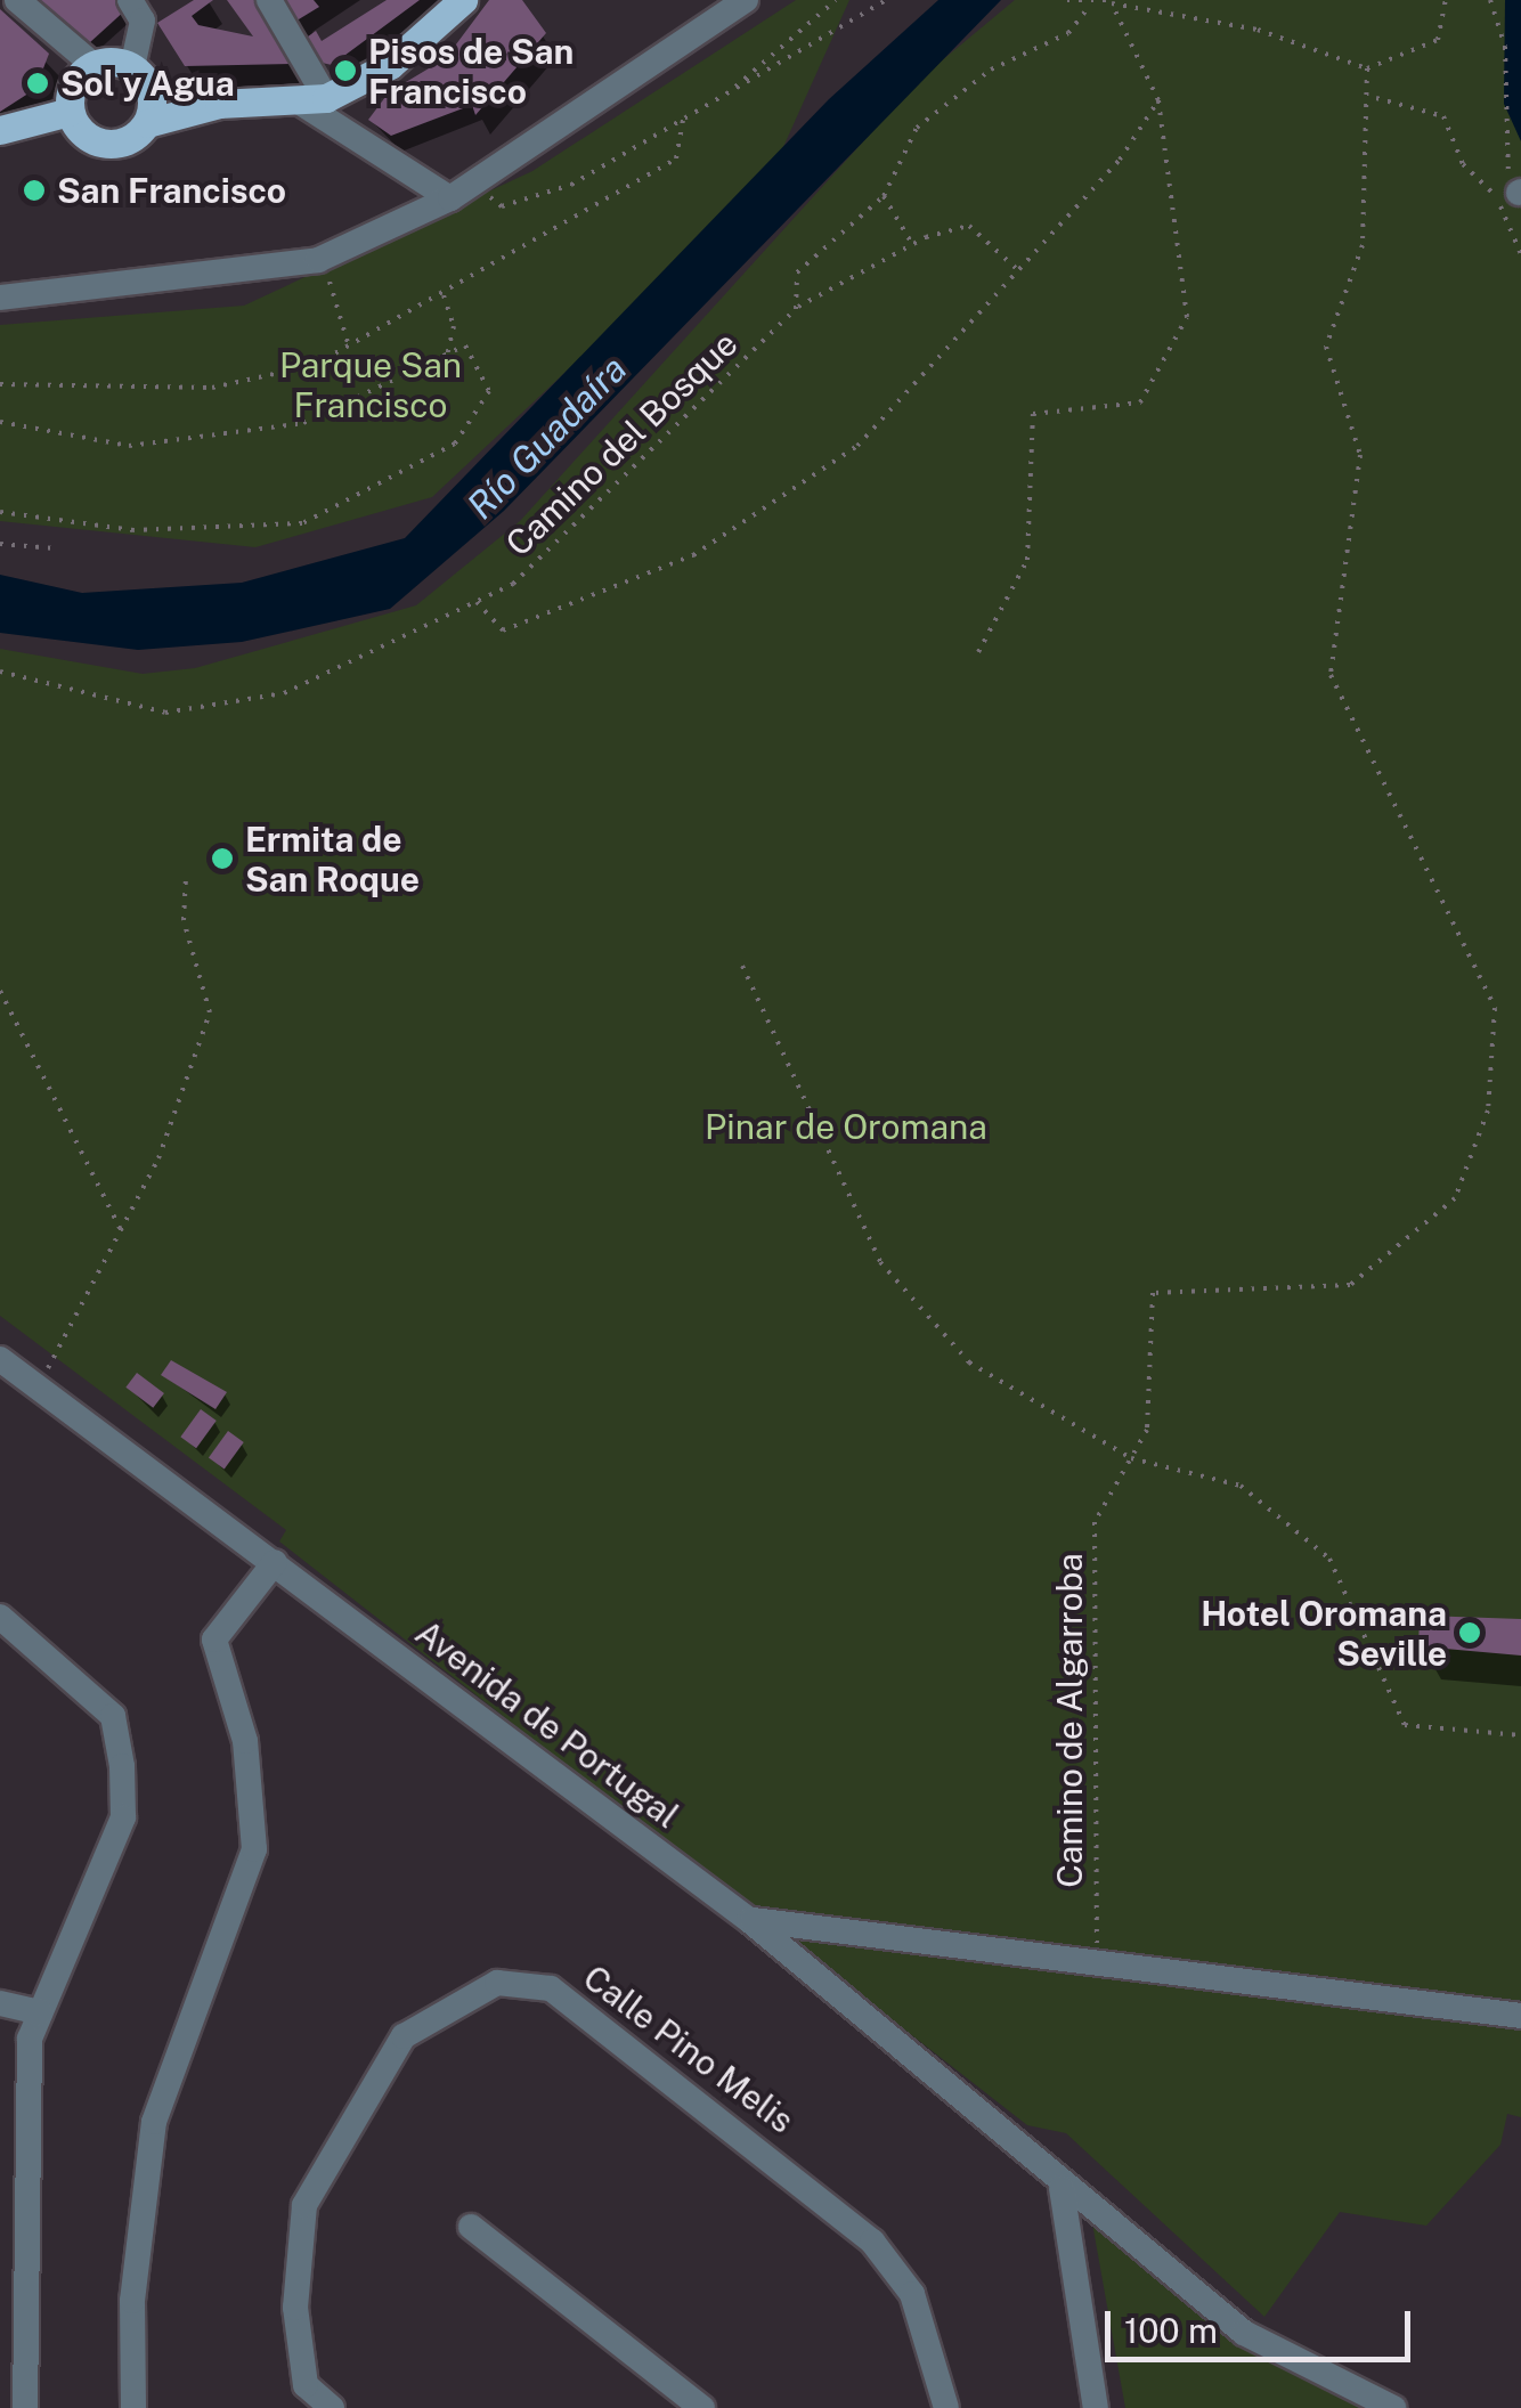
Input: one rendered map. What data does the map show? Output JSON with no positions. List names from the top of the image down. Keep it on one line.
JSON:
{"streets":{"street":["Avenida de Portugal","Calle Pino Melis"],"path":["Camino del Bosque","Camino de Algarroba"]},"water":["Río Guadaíra"],"parks":["Parque San Francisco","Pinar de Oromana"],"places":["Pisos de San Francisco","Sol y Agua","San Francisco","Ermita de San Roque","Hotel Oromana Seville"],"scale_bar":"100 m"}
